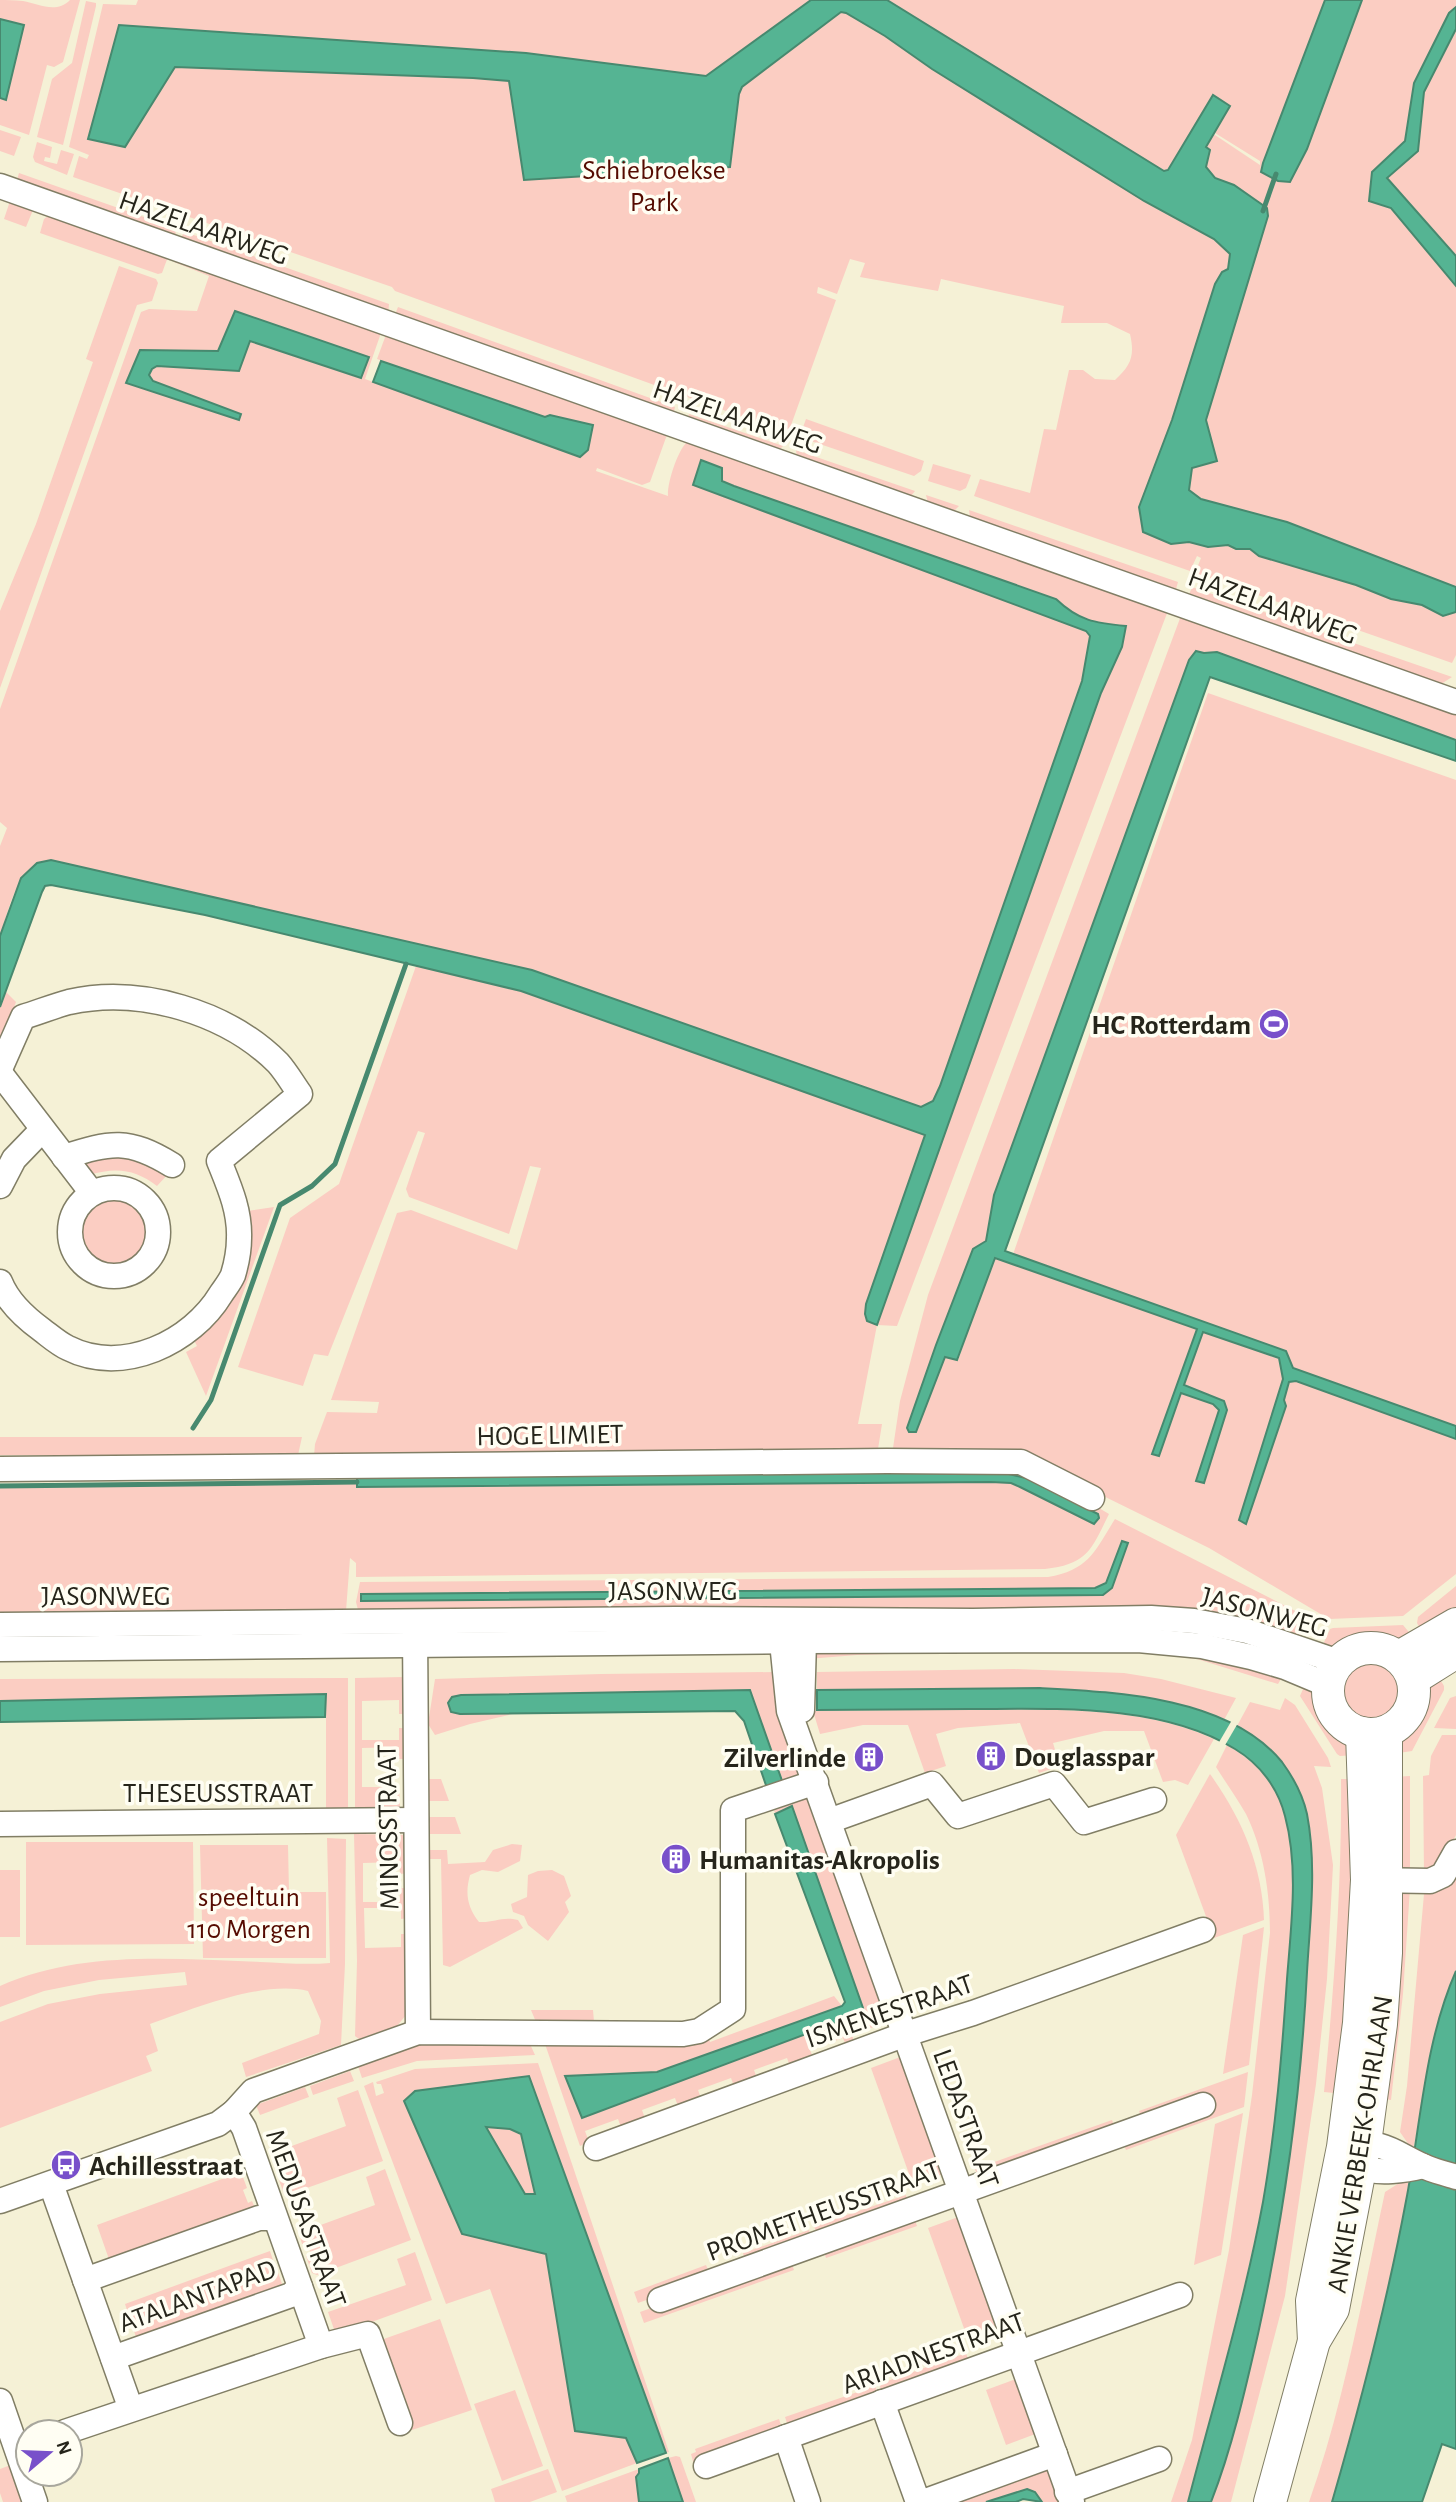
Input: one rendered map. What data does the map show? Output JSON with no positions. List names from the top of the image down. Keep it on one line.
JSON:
{"streets":{"main road":["ANKIE VERBEEK-OHRLAAN"],"street":["HAZELAARWEG","HOGE LIMIET","JASONWEG","THESEUSSTRAAT","MINOSSTRAAT","ISMENESTRAAT","LEDASTRAAT","PROMETHEUSSTRAAT","MEDUSASTRAAT","ATALANTAPAD","ARIADNESTRAAT"]},"crossings":[["JASONWEG","MINOSSTRAAT"],["JASONWEG","LEDASTRAAT"],["JASONWEG","ANKIE VERBEEK-OHRLAAN"],["THESEUSSTRAAT","MINOSSTRAAT"],["ISMENESTRAAT","LEDASTRAAT"],["LEDASTRAAT","PROMETHEUSSTRAAT"],["LEDASTRAAT","ARIADNESTRAAT"],["MEDUSASTRAAT","ATALANTAPAD"]],"parks":["Schiebroekse Park","speeltuin 110 Morgen"],"places":{"sports":["HC Rotterdam"],"building":["Douglasspar","Zilverlinde","Humanitas-Akropolis"],"bus stop":["Achillesstraat"]},"north":"right"}
